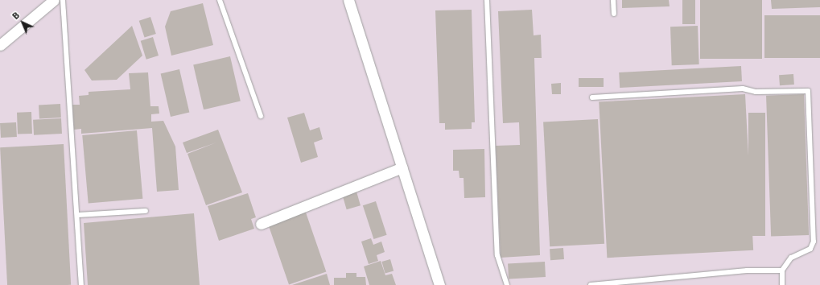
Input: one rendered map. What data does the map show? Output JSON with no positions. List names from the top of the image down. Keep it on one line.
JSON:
{"north":"top left"}
